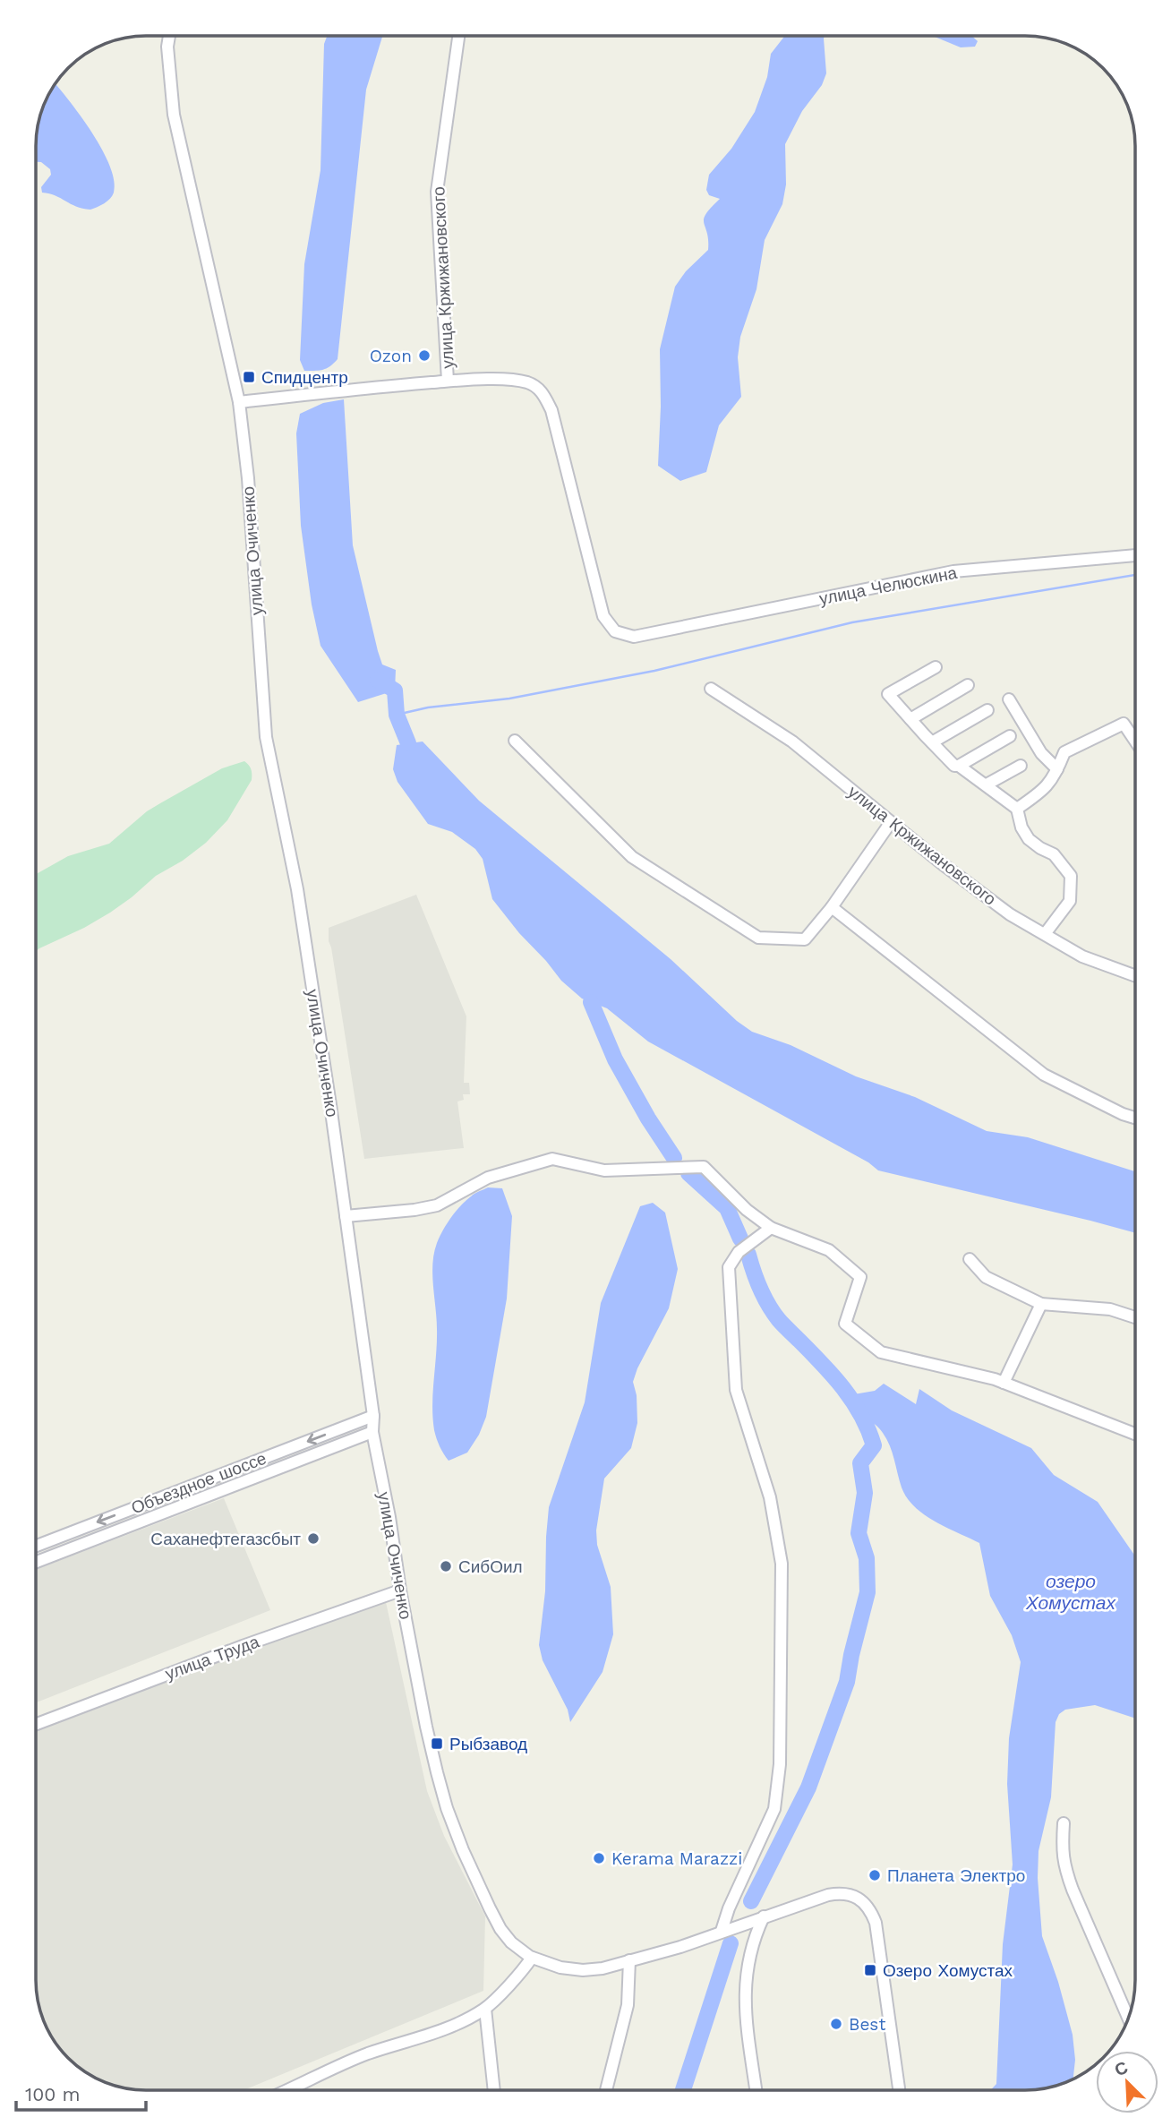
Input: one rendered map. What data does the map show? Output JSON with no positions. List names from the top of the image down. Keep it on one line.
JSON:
{"streets":{"street":["улица Кржижановского","улица Очиченко","улица Челюскина","Объездное шоссе","улица Труда"]},"crossings":[["улица Кржижановского","улица Очиченко"],["улица Кржижановского","улица Челюскина"],["улица Очиченко","Объездное шоссе"],["улица Очиченко","улица Труда"]],"water":["озеро Хомустах"],"places":{"other":["Ozon","Саханефтегазсбыт","СибОил","Kerama Marazzi","Планета Электро","Best"],"transit":["Спидцентр","Рыбзавод","Озеро Хомустах"]},"scale_bar":"100 m","north":"top left"}
